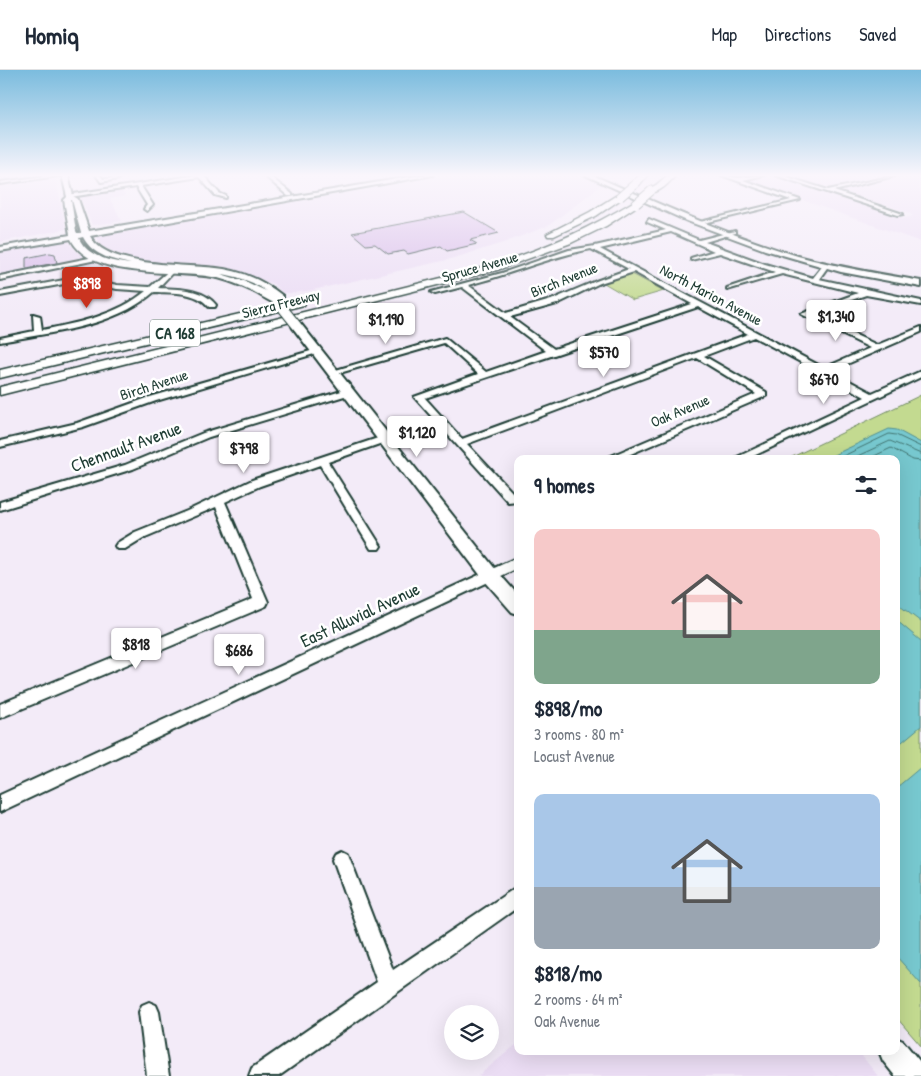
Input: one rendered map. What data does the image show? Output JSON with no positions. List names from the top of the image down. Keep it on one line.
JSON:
{"streets":{"highway":["Sierra Freeway","CA 168"],"street":["Spruce Avenue","Birch Avenue","North Marion Avenue","Oak Avenue","Chennault Avenue","East Alluvial Avenue"]},"crossings":[["Spruce Avenue","North Marion Avenue"],["Birch Avenue","North Marion Avenue"]],"page":{"header":"Homiq","nav":["Map","Directions","Saved"],"price":["$898","$1,340","$1,190","$570","$670","$1,120","$798","$818","$686"],"heading":"9 homes","list":[{"name":"$898/mo","note":"3 rooms · 80 m² · Locust Avenue"},{"name":"$818/mo","note":"2 rooms · 64 m² · Oak Avenue"}]}}
